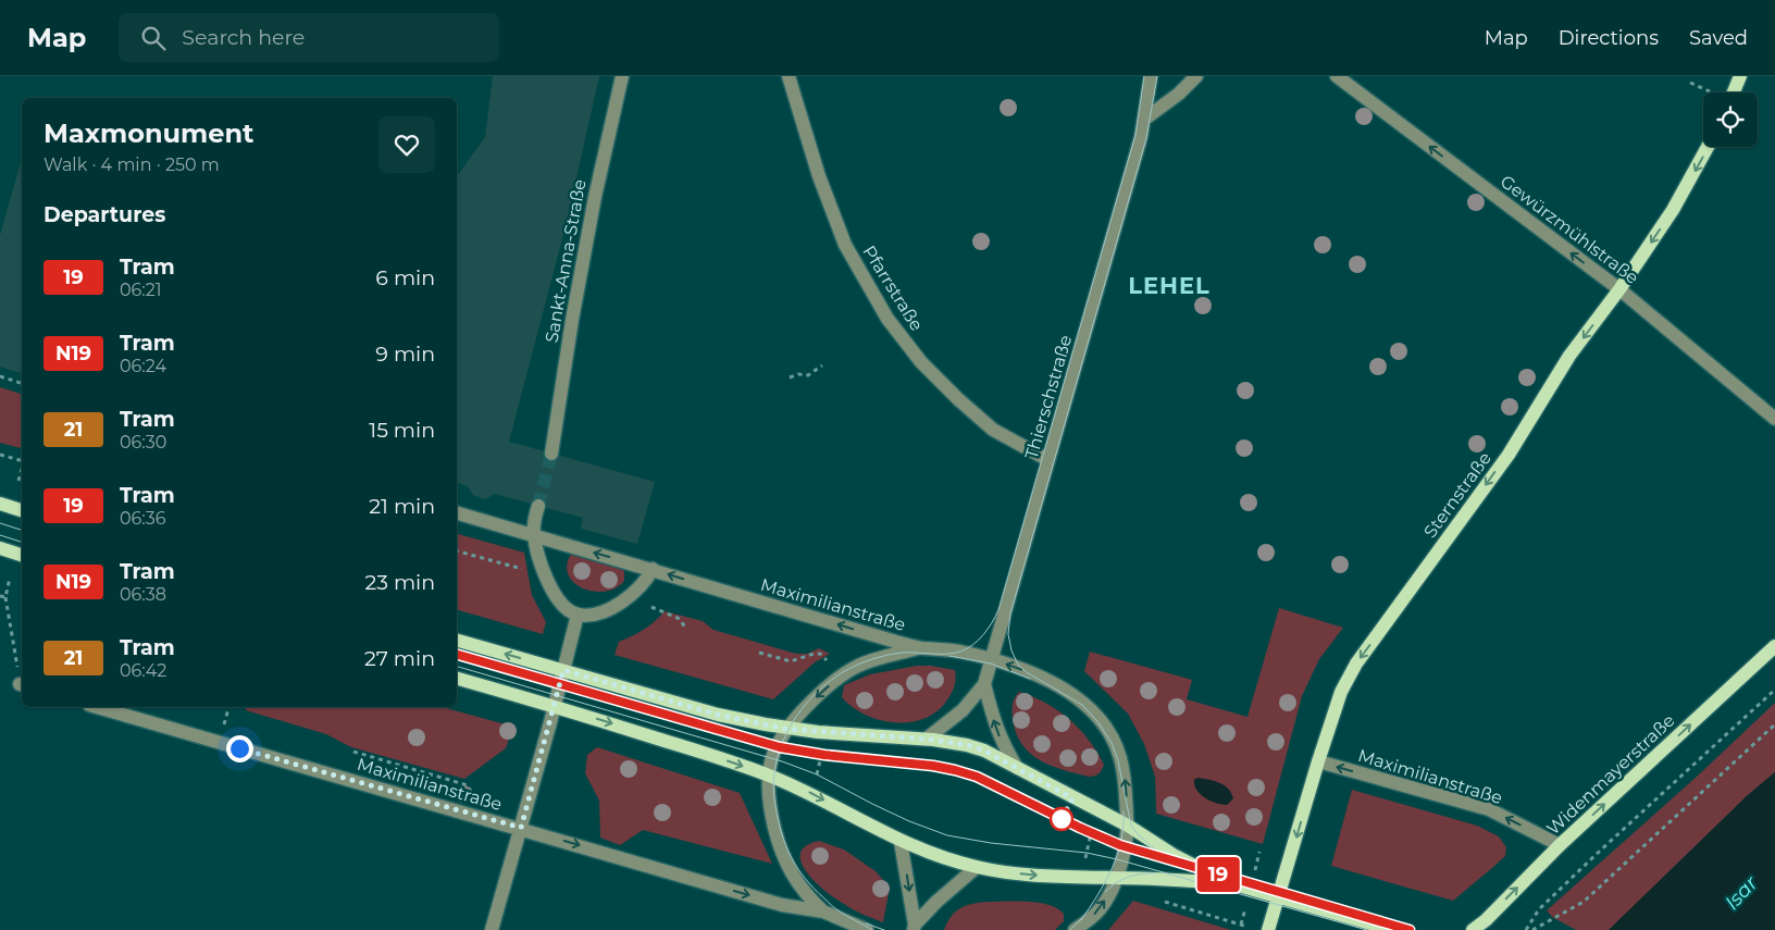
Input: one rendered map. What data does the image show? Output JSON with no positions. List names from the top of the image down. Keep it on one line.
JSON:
{"streets":{"main road":["Sternstraße","Widenmayerstraße"],"street":["Gewürzmühlstraße","Sankt-Anna-Straße","Pfarrstraße","Thierschstraße","Maximilianstraße"]},"crossings":[["Gewürzmühlstraße","Sternstraße"],["Pfarrstraße","Thierschstraße"],["Thierschstraße","Maximilianstraße"],["Sternstraße","Maximilianstraße"],["Maximilianstraße","Widenmayerstraße"]],"one_way":["Gewürzmühlstraße","Sternstraße","Widenmayerstraße"],"districts":["LEHEL"],"water":["Isar"],"lines":["tram line 19"],"page":{"header":"Map","search":"Search here","nav":["Map","Directions","Saved"],"on_map":"19","heading":[["Maxmonument","Walk · 4 min · 250 m"],"Departures"],"list":[{"mark":"19","name":"Tram","note":"06:21","value":"6 min"},{"mark":"N19","name":"Tram","note":"06:24","value":"9 min"},{"mark":"21","name":"Tram","note":"06:30","value":"15 min"},{"mark":"19","name":"Tram","note":"06:36","value":"21 min"},{"mark":"N19","name":"Tram","note":"06:38","value":"23 min"},{"mark":"21","name":"Tram","note":"06:42","value":"27 min"}]}}
